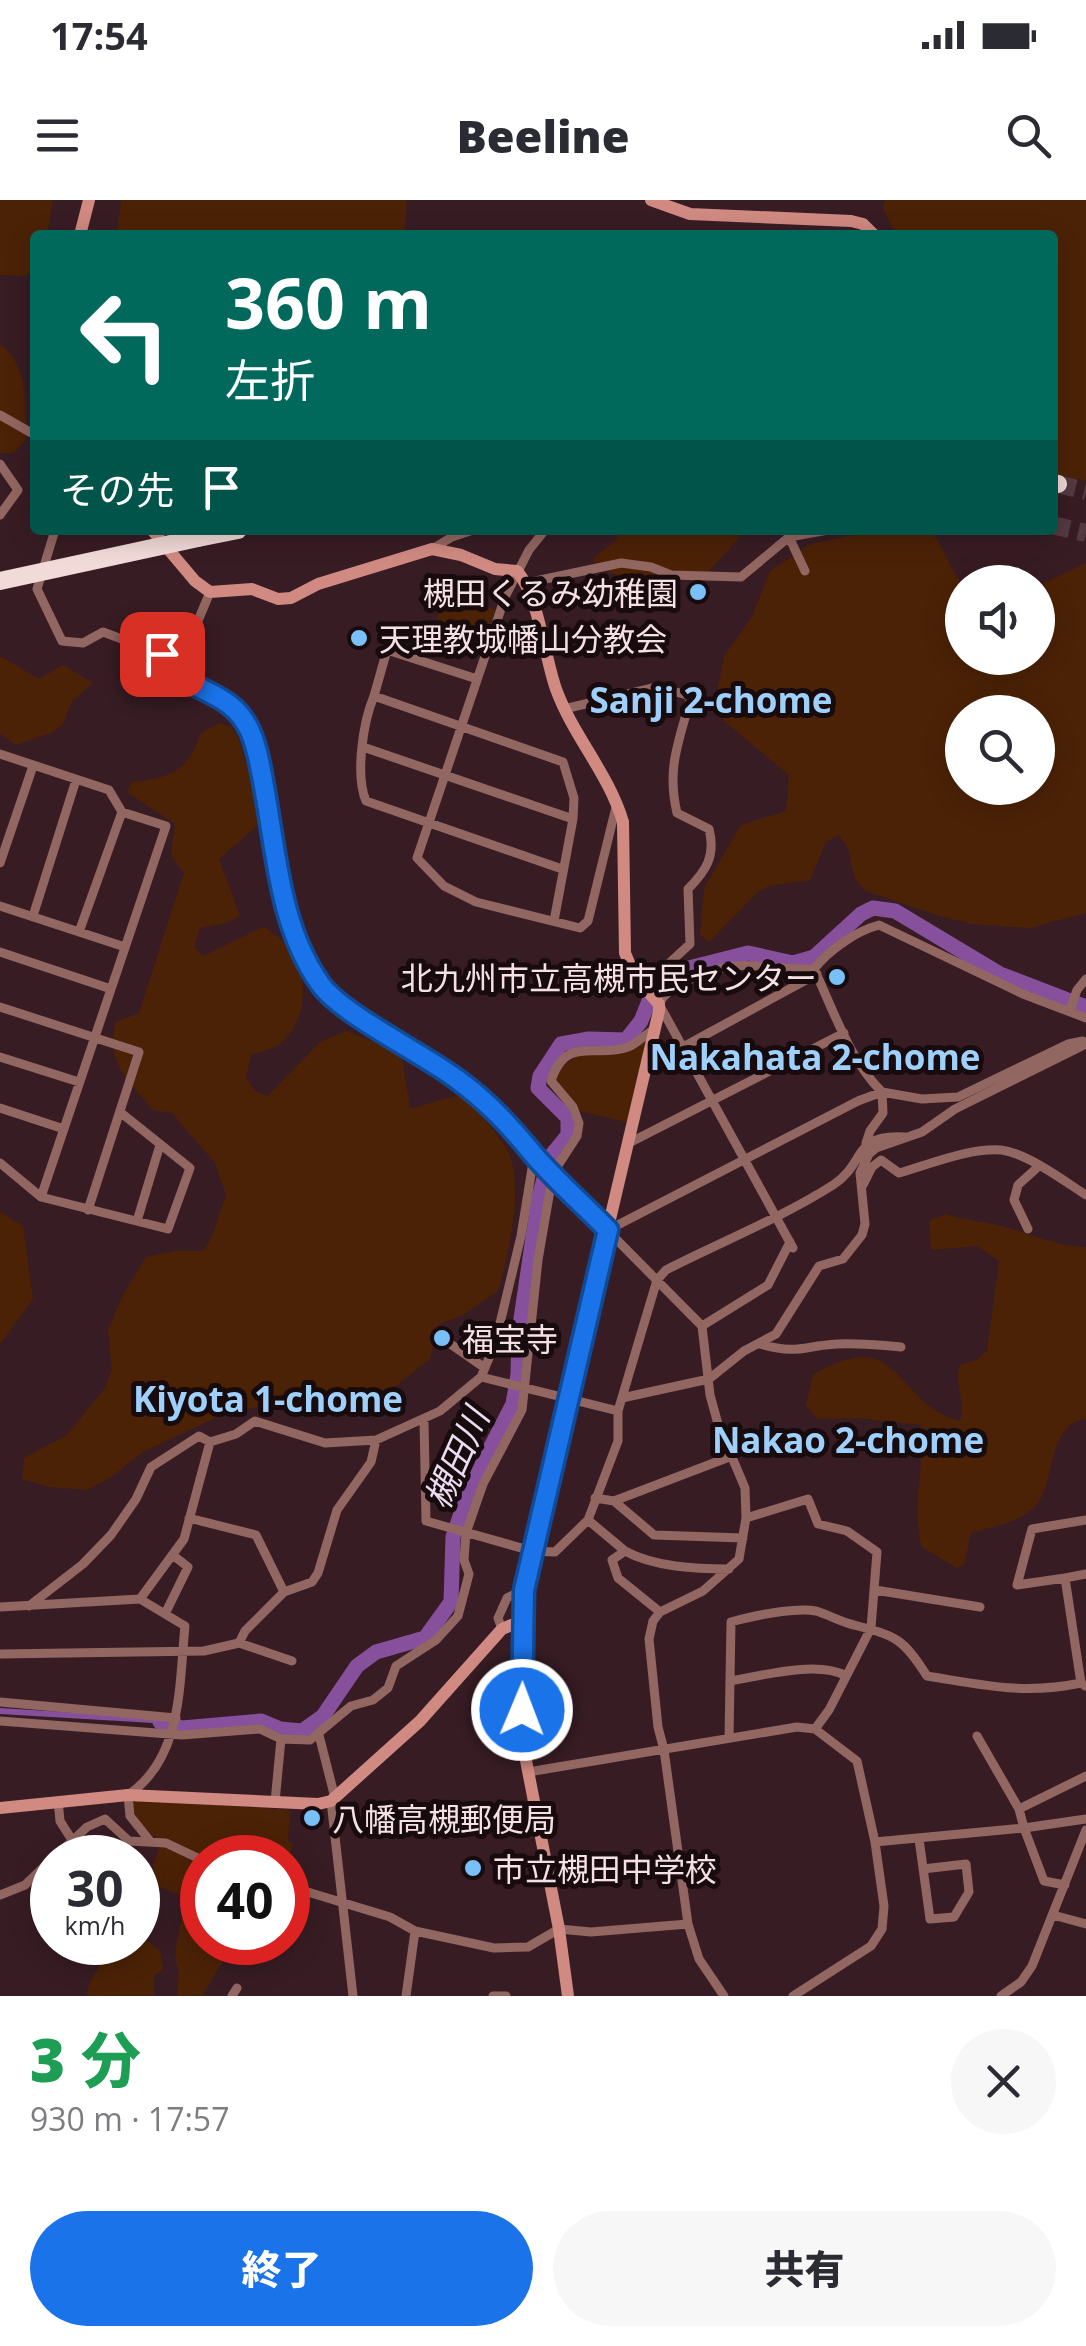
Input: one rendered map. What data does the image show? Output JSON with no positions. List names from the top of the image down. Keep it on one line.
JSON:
{"districts":["Sanji 2-chome","Nakahata 2-chome","Kiyota 1-chome","Nakao 2-chome"],"water":["槻田川"],"places":["槻田くるみ幼稚園","天理教城幡山分教会","北九州市立高槻市民センター","福宝寺","八幡高槻郵便局","市立槻田中学校"],"page":{"status":"17:54","header":"Beeline","turn":["360 m","左折"],"then":"その先","speed":"30 km/h","limit":"40","heading":["3 分","930 m · 17:57"],"buttons":["終了","共有"]}}
